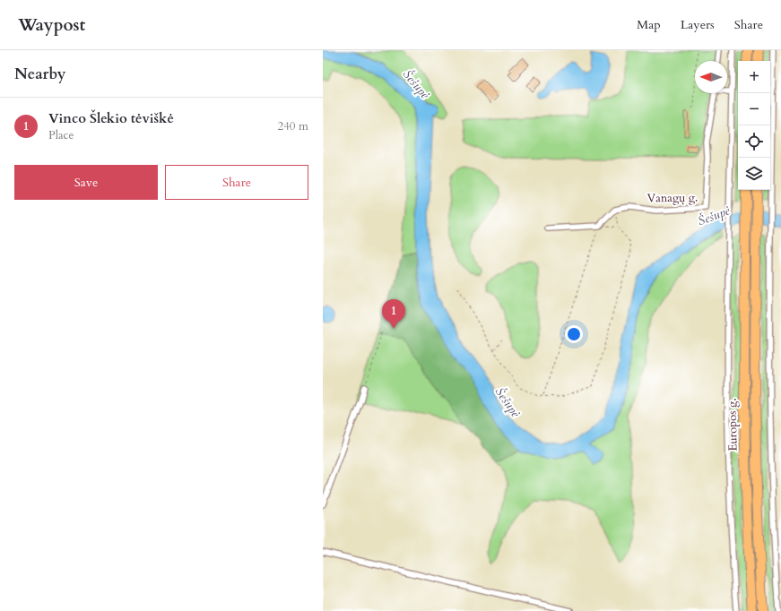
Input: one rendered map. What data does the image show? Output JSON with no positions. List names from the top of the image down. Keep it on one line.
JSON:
{"streets":{"highway":["Europos g."],"street":["Vanagų g."]},"water":["Šešupė"],"north":"left","page":{"header":"Waypost","nav":["Map","Layers","Share"],"heading":"Nearby","map_buttons":["+","−"],"list":[{"mark":"1","name":"Vinco Šlekio tėviškė","note":"Place","value":"240 m"}],"buttons":["Save","Share"],"pins":"1"}}
